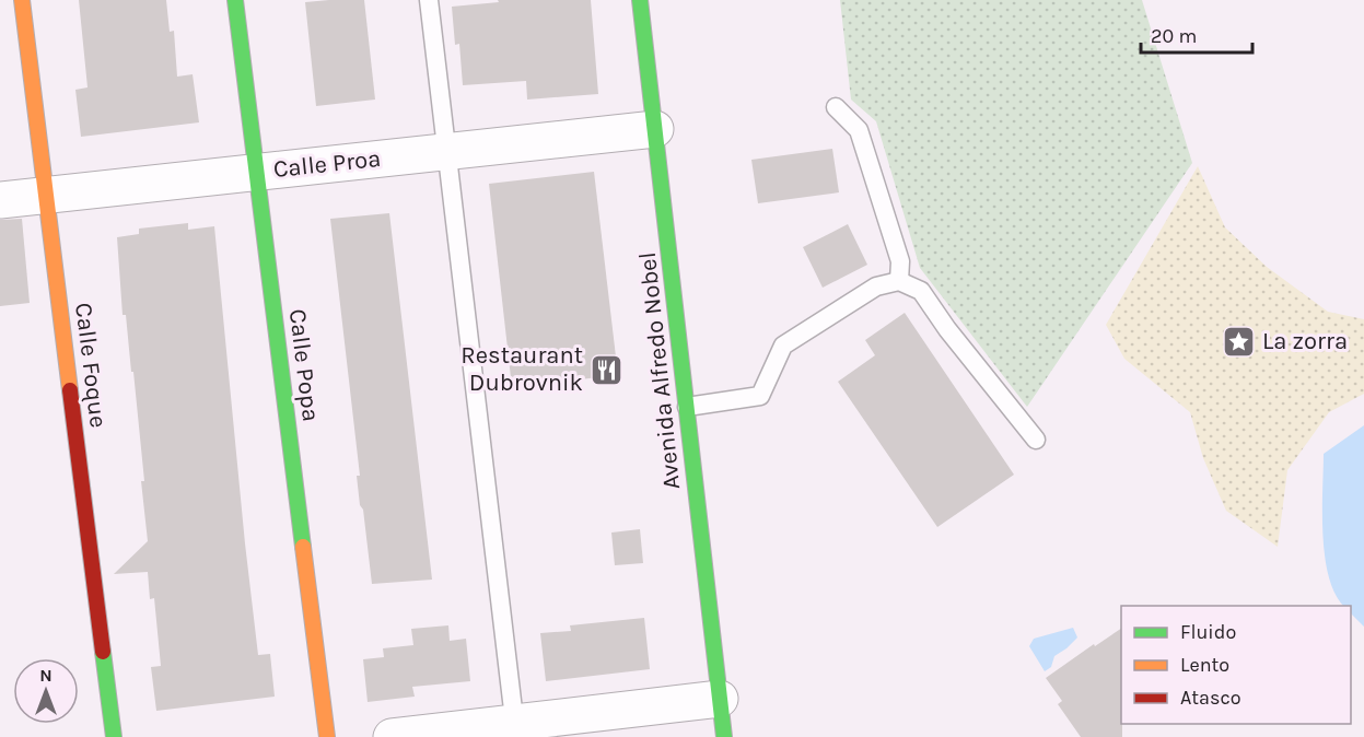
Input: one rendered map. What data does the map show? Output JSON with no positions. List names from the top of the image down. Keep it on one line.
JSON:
{"streets":{"street":["Calle Proa","Calle Foque","Calle Popa","Avenida Alfredo Nobel"]},"crossings":[["Calle Proa","Calle Foque"],["Calle Proa","Calle Popa"],["Calle Proa","Avenida Alfredo Nobel"]],"places":{"place":["La zorra"],"restaurant":["Restaurant Dubrovnik"]},"legend":["Fluido","Lento","Atasco"],"scale_bar":"20 m","north":"top"}
